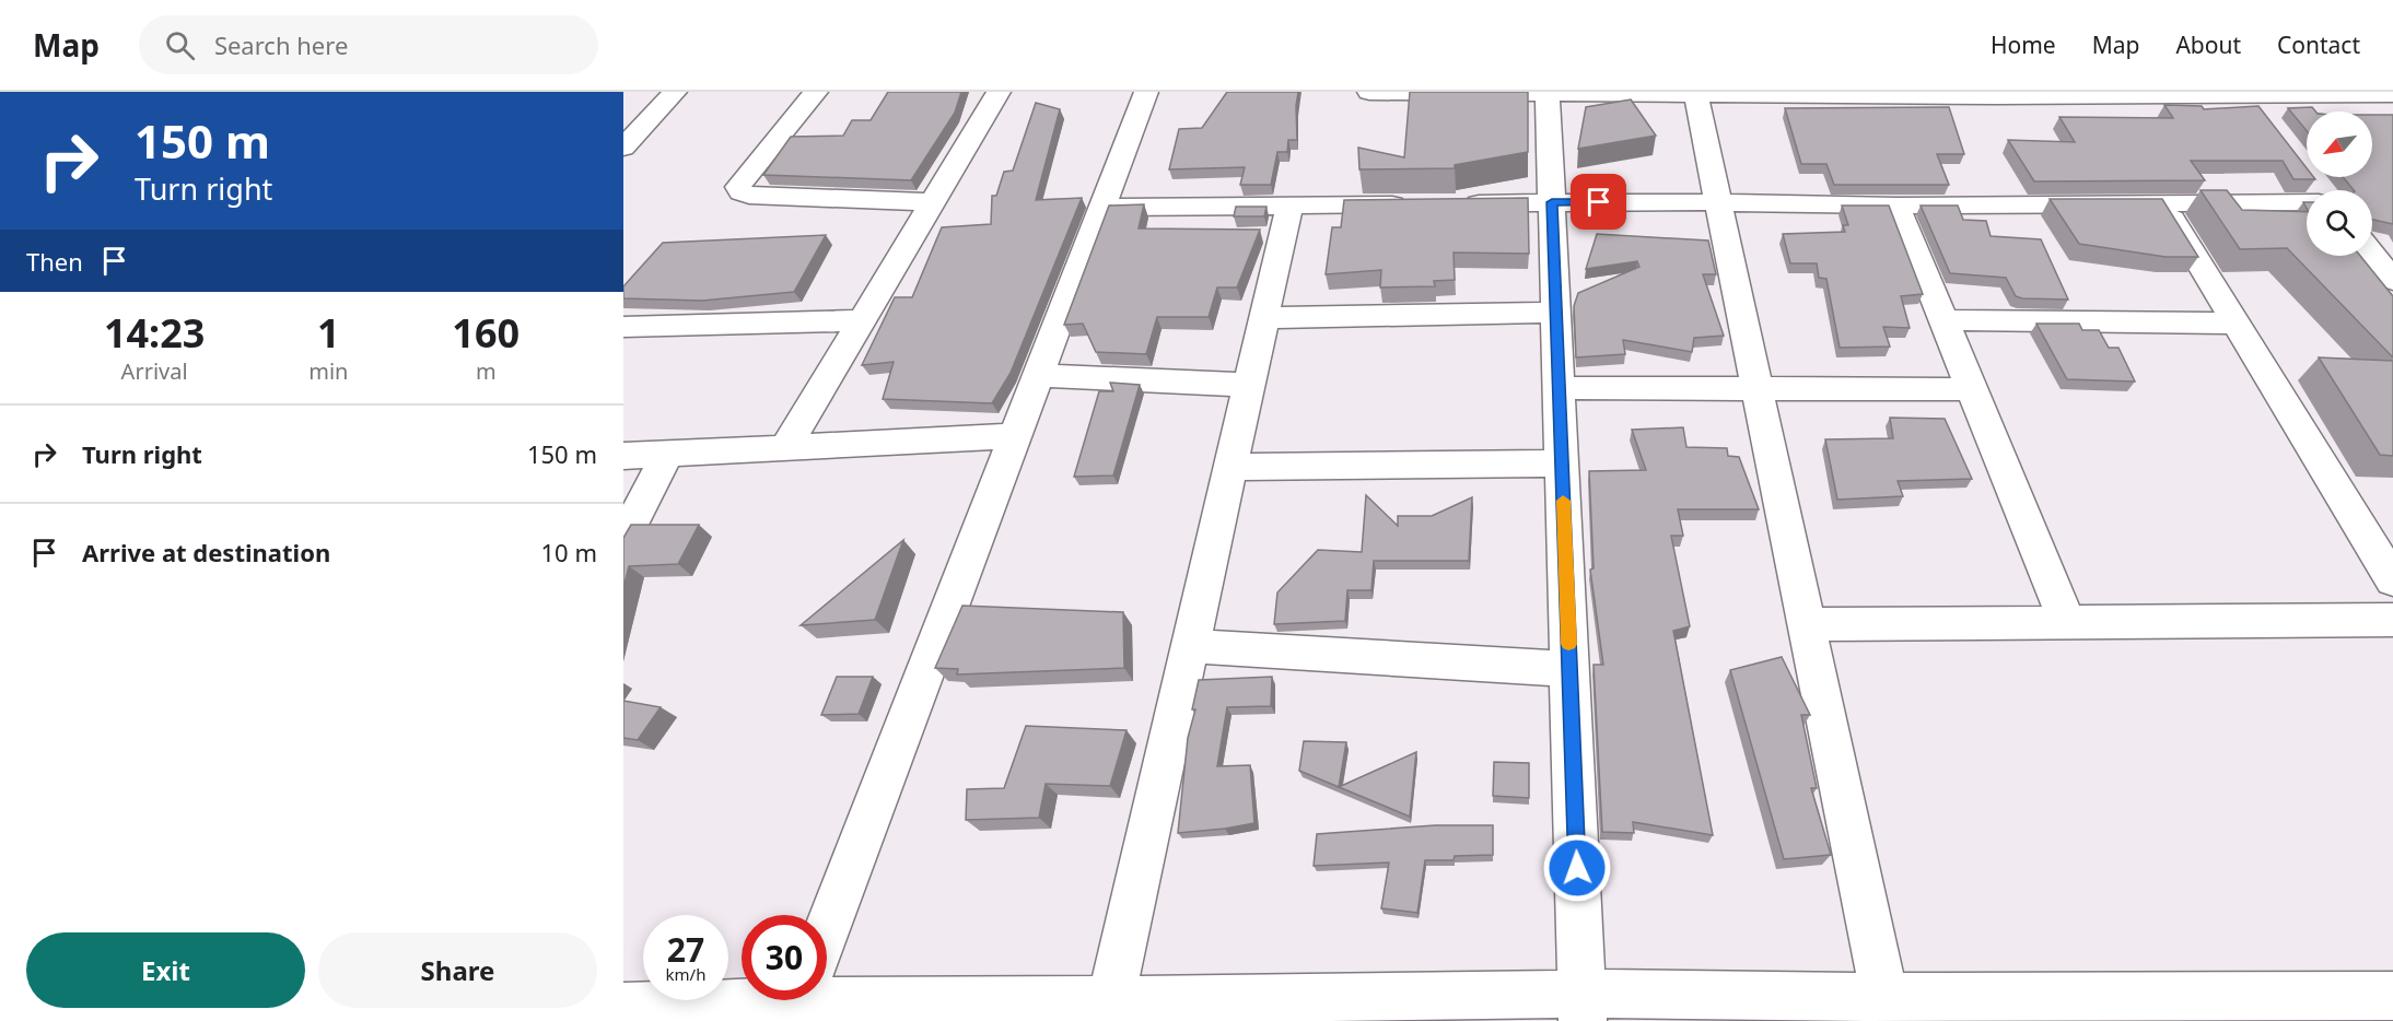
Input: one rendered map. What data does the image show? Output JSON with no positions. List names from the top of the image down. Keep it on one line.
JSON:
{"north":"bottom left","page":{"header":"Map","search":"Search here","nav":["Home","Map","About","Contact"],"turn":["150 m","Turn right"],"then":"Then","eta":["14:23","Arrival","1","min","160","m"],"list":[{"name":"Turn right","value":"150 m"},{"name":"Arrive at destination","value":"10 m"}],"speed":"27 km/h","limit":"30","buttons":["Exit","Share"]}}
